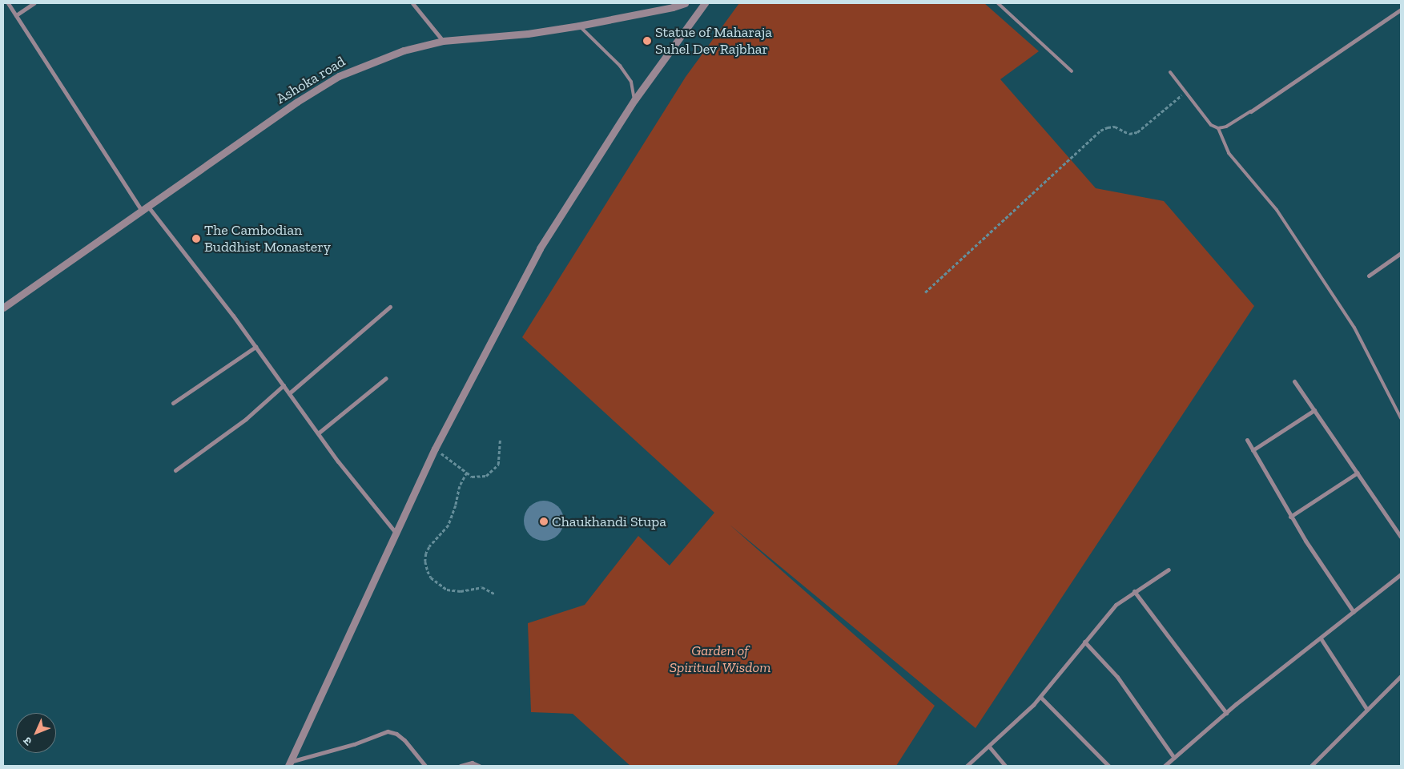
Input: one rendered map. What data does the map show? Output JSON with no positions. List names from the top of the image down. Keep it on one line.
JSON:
{"streets":{"street":["Ashoka road"]},"parks":["Garden of Spiritual Wisdom"],"places":["Statue of Maharaja Suhel Dev Rajbhar","The Cambodian Buddhist Monastery","Chaukhandi Stupa"],"north":"bottom left"}
